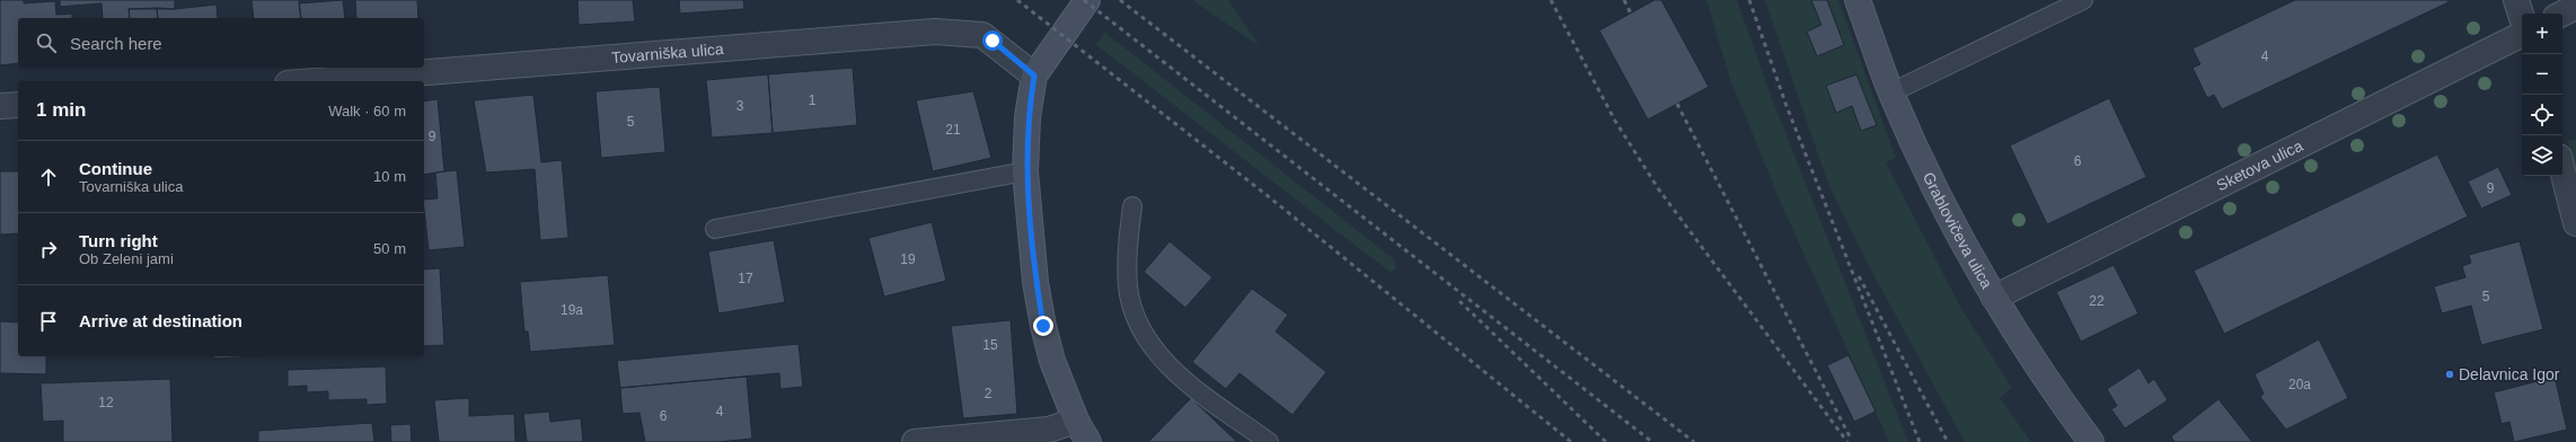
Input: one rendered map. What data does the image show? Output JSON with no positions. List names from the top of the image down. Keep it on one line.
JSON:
{"streets":{"street":["Tovarniška ulica","Sketova ulica","Grablovičeva ulica"]},"crossings":[["Sketova ulica","Grablovičeva ulica"]],"places":["Delavnica Igor"],"house_numbers":["4","1","3","5","21","9","6","9","19","17","5","22","19a","15","20a","2","12","4","6"],"page":{"map_buttons":["+","−"],"search":"Search here","heading":["1 min","Walk · 60 m"],"list":[["Continue","Tovarniška ulica","10 m"],["Turn right","Ob Zeleni jami","50 m"],"Arrive at destination"]}}
